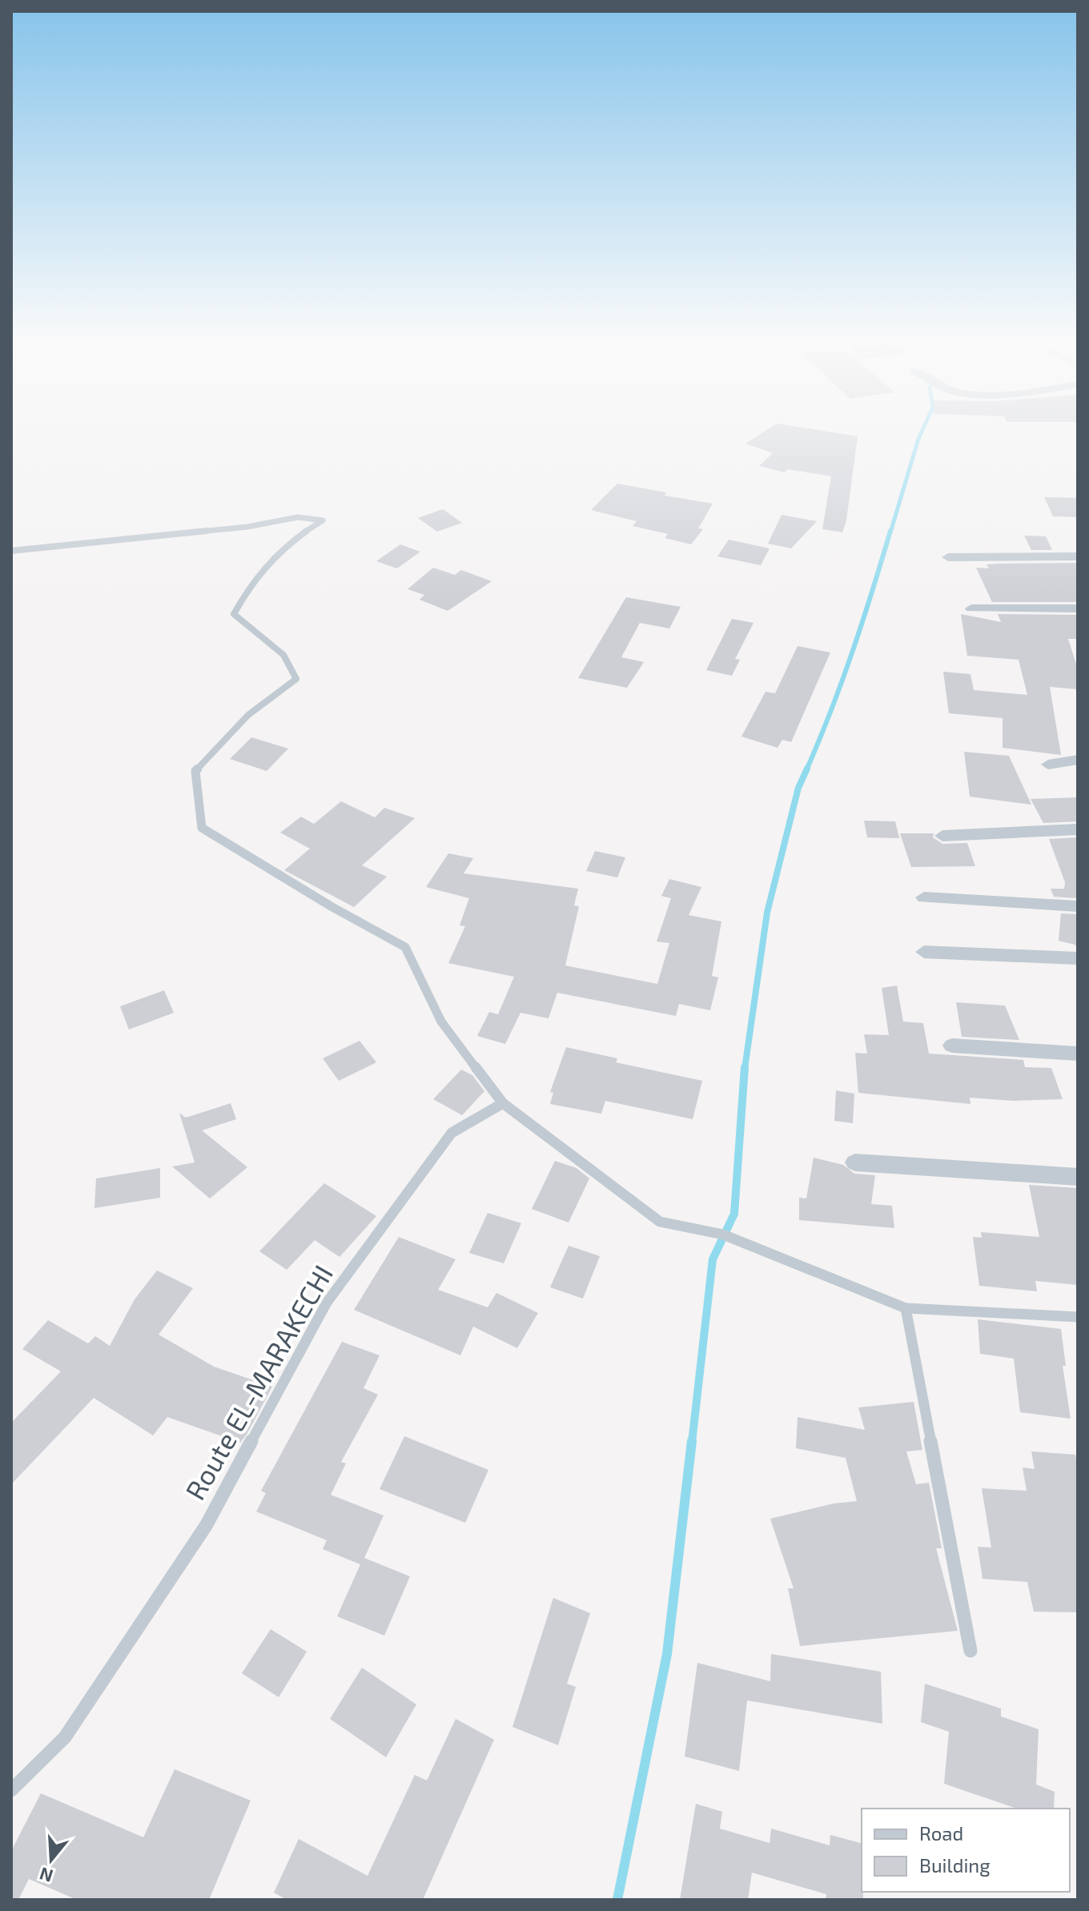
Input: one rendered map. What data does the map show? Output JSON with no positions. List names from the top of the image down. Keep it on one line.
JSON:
{"streets":{"lane":["Route EL-MARAKECHI"]},"legend":["Road","Building"],"north":"bottom"}
